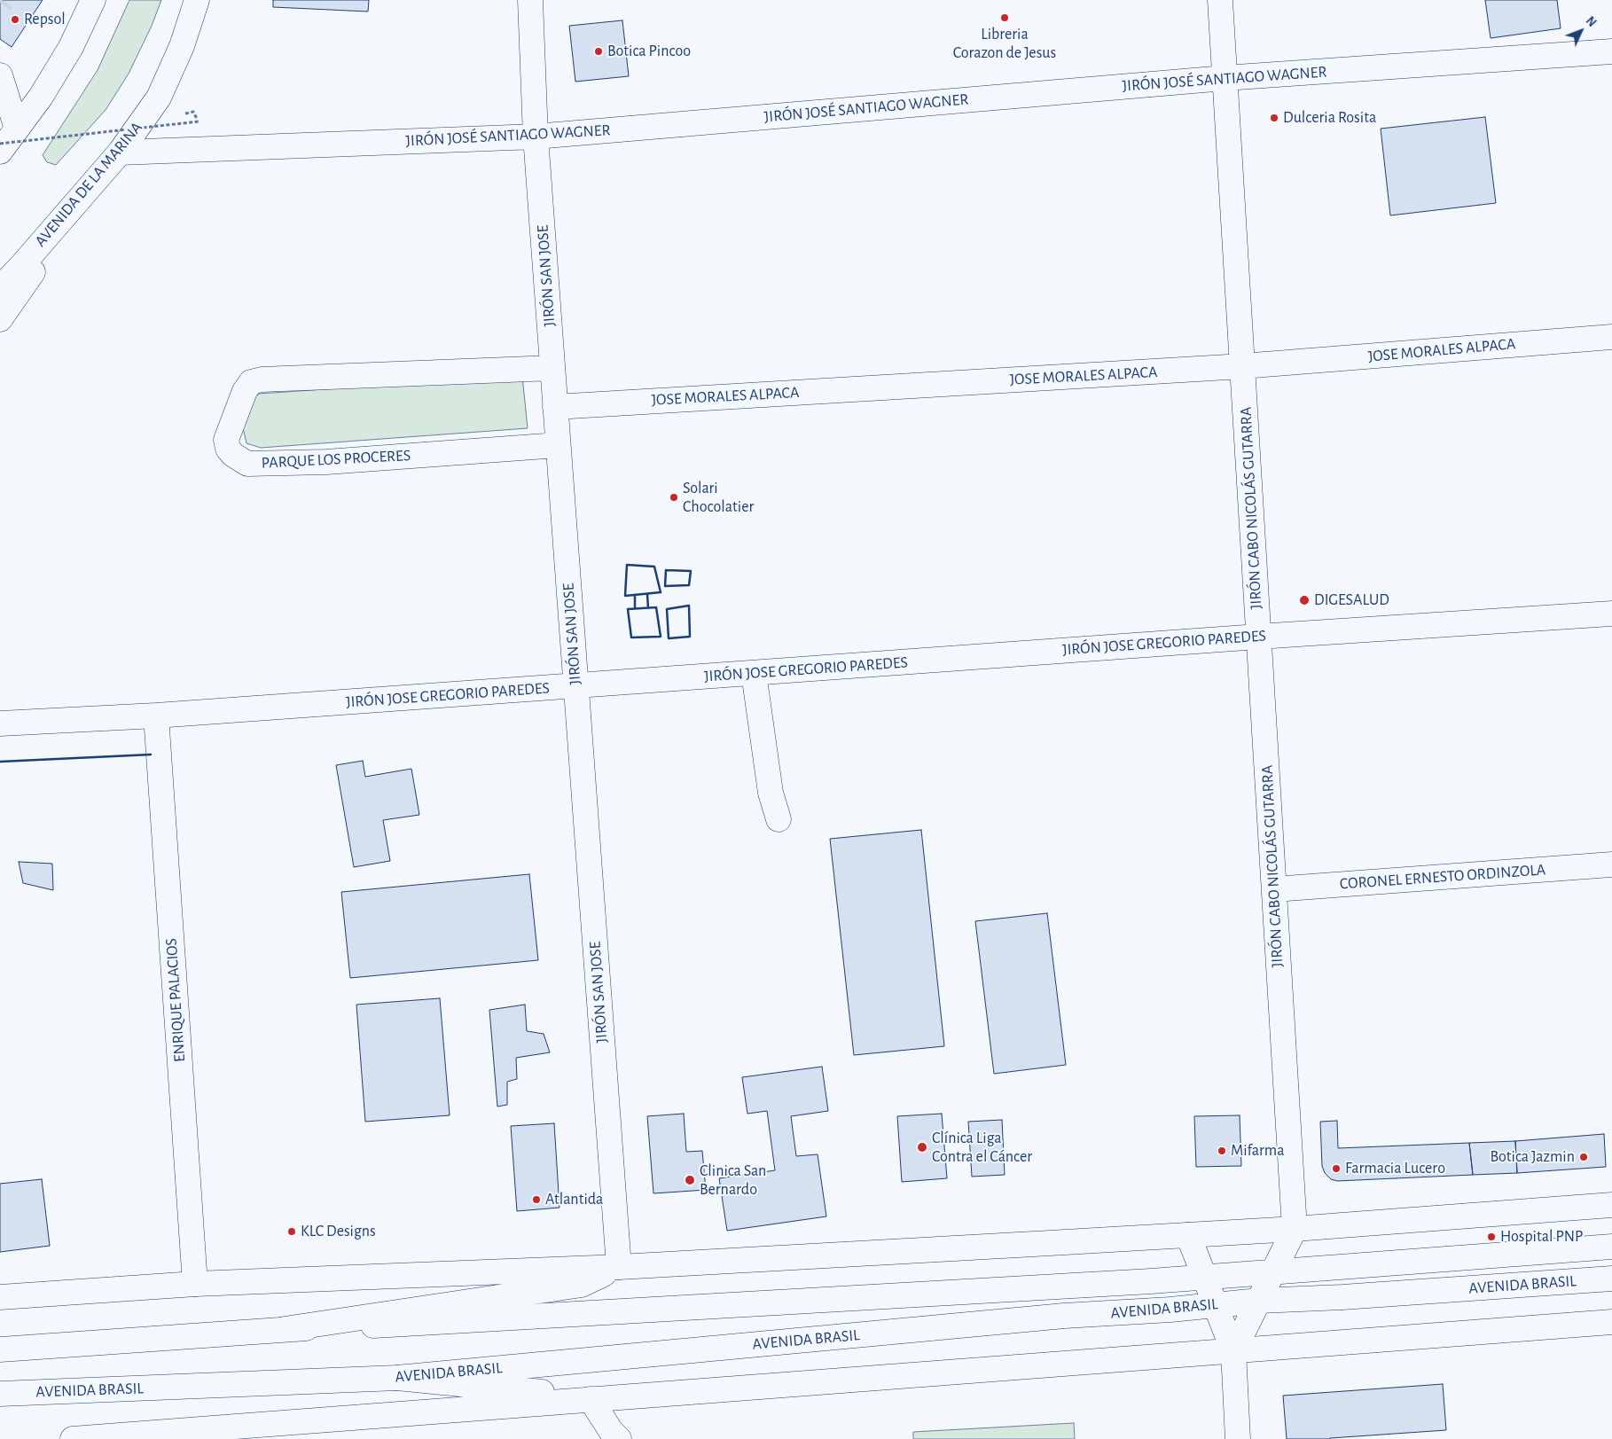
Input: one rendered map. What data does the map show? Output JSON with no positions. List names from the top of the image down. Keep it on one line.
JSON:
{"streets":{"street":["JIRÓN JOSÉ SANTIAGO WAGNER","AVENIDA DE LA MARINA","JIRÓN SAN JOSE","JOSE MORALES ALPACA","PARQUE LOS PROCERES","JIRÓN CABO NICOLÁS GUTARRA","JIRÓN JOSE GREGORIO PAREDES","CORONEL ERNESTO ORDINZOLA","ENRIQUE PALACIOS","AVENIDA BRASIL"]},"crossings":[["JIRÓN JOSÉ SANTIAGO WAGNER","AVENIDA DE LA MARINA"],["JIRÓN JOSÉ SANTIAGO WAGNER","JIRÓN SAN JOSE"],["JIRÓN JOSÉ SANTIAGO WAGNER","JIRÓN CABO NICOLÁS GUTARRA"],["JIRÓN SAN JOSE","JOSE MORALES ALPACA"],["JIRÓN SAN JOSE","PARQUE LOS PROCERES"],["JIRÓN SAN JOSE","JIRÓN JOSE GREGORIO PAREDES"],["JOSE MORALES ALPACA","JIRÓN CABO NICOLÁS GUTARRA"],["JIRÓN CABO NICOLÁS GUTARRA","JIRÓN JOSE GREGORIO PAREDES"],["JIRÓN CABO NICOLÁS GUTARRA","CORONEL ERNESTO ORDINZOLA"],["JIRÓN JOSE GREGORIO PAREDES","ENRIQUE PALACIOS"]],"places":["Libreria Corazon de Jesus","Repsol","Botica Pincoo","Dulceria Rosita","Solari Chocolatier","DIGESALUD","Clínica Liga Contra el Cáncer","Mifarma","Botica Jazmin","Farmacia Lucero","Clinica San Bernardo","Atlantida","KLC Designs","Hospital PNP"],"north":"top right"}
